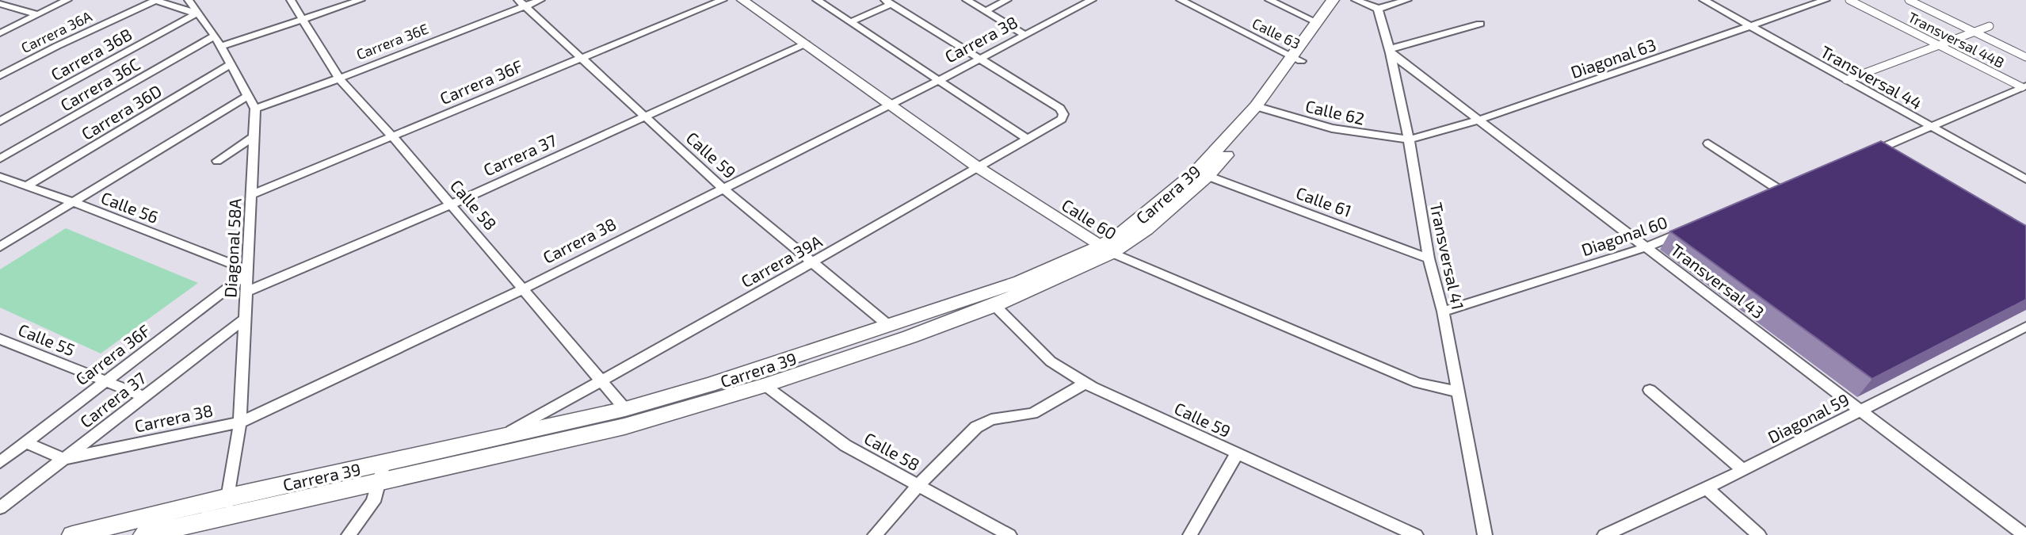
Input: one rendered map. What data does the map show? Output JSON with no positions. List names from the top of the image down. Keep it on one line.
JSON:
{"streets":{"main road":["Carrera 39"],"street":["Carrera 36A","Calle 63","Carrera 38","Transversal 44B","Carrera 36E","Carrera 36B","Diagonal 63","Transversal 44","Carrera 36F","Carrera 36C","Carrera 36D","Calle 62","Carrera 37","Calle 59","Calle 61","Calle 58","Calle 56","Calle 60","Diagonal 60","Diagonal 58A","Transversal 41","Carrera 39A","Transversal 43","Calle 55","Diagonal 59"]},"crossings":[["Calle 63","Carrera 39"],["Carrera 38","Carrera 37"],["Carrera 38","Calle 59"],["Carrera 38","Calle 58"],["Carrera 38","Calle 60"],["Carrera 38","Diagonal 58A"],["Carrera 38","Carrera 39A"],["Carrera 36E","Calle 59"],["Carrera 36E","Calle 58"],["Carrera 36E","Diagonal 58A"],["Diagonal 63","Transversal 44"],["Diagonal 63","Calle 62"],["Diagonal 63","Transversal 41"],["Diagonal 63","Transversal 43"],["Carrera 36F","Calle 59"],["Carrera 36F","Calle 58"],["Carrera 36F","Calle 56"],["Carrera 36F","Diagonal 58A"],["Carrera 36F","Calle 55"],["Carrera 36D","Calle 56"],["Calle 62","Carrera 39"],["Calle 62","Transversal 41"],["Carrera 37","Calle 59"],["Carrera 37","Calle 58"],["Carrera 37","Calle 60"],["Carrera 37","Diagonal 58A"],["Carrera 37","Calle 55"],["Calle 59","Carrera 39"],["Calle 59","Carrera 39A"],["Carrera 39","Calle 61"],["Carrera 39","Calle 58"],["Carrera 39","Calle 60"],["Carrera 39","Diagonal 58A"],["Carrera 39","Carrera 39A"],["Calle 61","Transversal 41"],["Calle 58","Carrera 39A"],["Calle 56","Diagonal 58A"],["Calle 60","Transversal 41"],["Calle 60","Carrera 39A"],["Diagonal 60","Transversal 41"],["Diagonal 60","Transversal 43"],["Transversal 41","Transversal 43"],["Transversal 43","Diagonal 59"]]}
